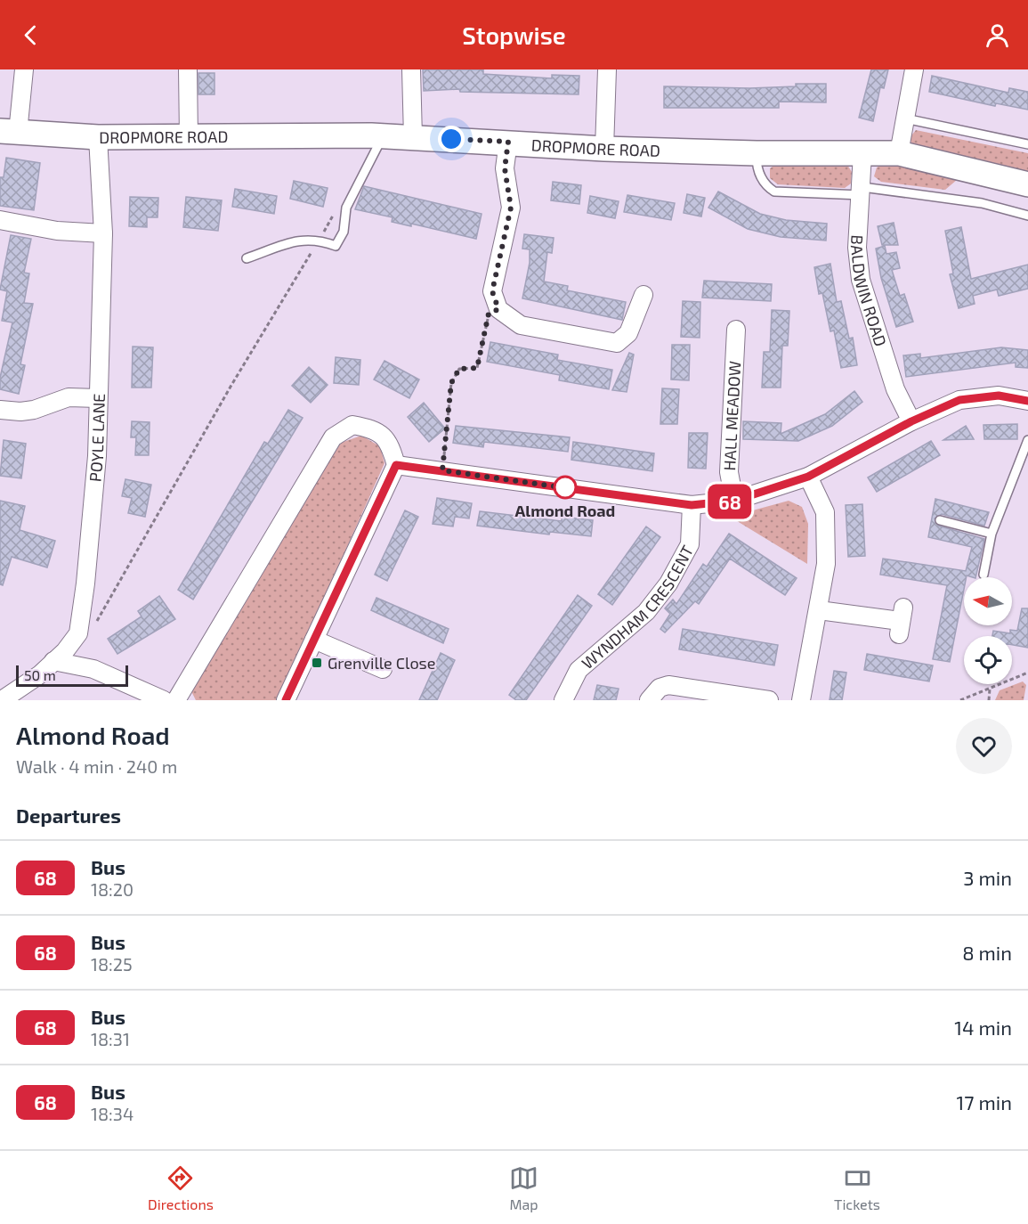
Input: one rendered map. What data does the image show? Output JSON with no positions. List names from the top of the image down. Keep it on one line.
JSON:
{"streets":{"street":["DROPMORE ROAD","BALDWIN ROAD","HALL MEADOW","POYLE LANE","WYNDHAM CRESCENT"]},"crossings":[["DROPMORE ROAD","BALDWIN ROAD"],["DROPMORE ROAD","POYLE LANE"]],"places":{"other":["Almond Road"],"transit":["Grenville Close"]},"lines":["bus line 68"],"scale_bar":"50 m","north":"left","page":{"header":"Stopwise","on_map":"68","scale":"50 m","heading":[["Almond Road","Walk · 4 min · 240 m"],"Departures"],"list":[{"mark":"68","name":"Bus","note":"18:20","value":"3 min"},{"mark":"68","name":"Bus","note":"18:25","value":"8 min"},{"mark":"68","name":"Bus","note":"18:31","value":"14 min"},{"mark":"68","name":"Bus","note":"18:34","value":"17 min"}],"tabs":["Directions","Map","Tickets"]}}
